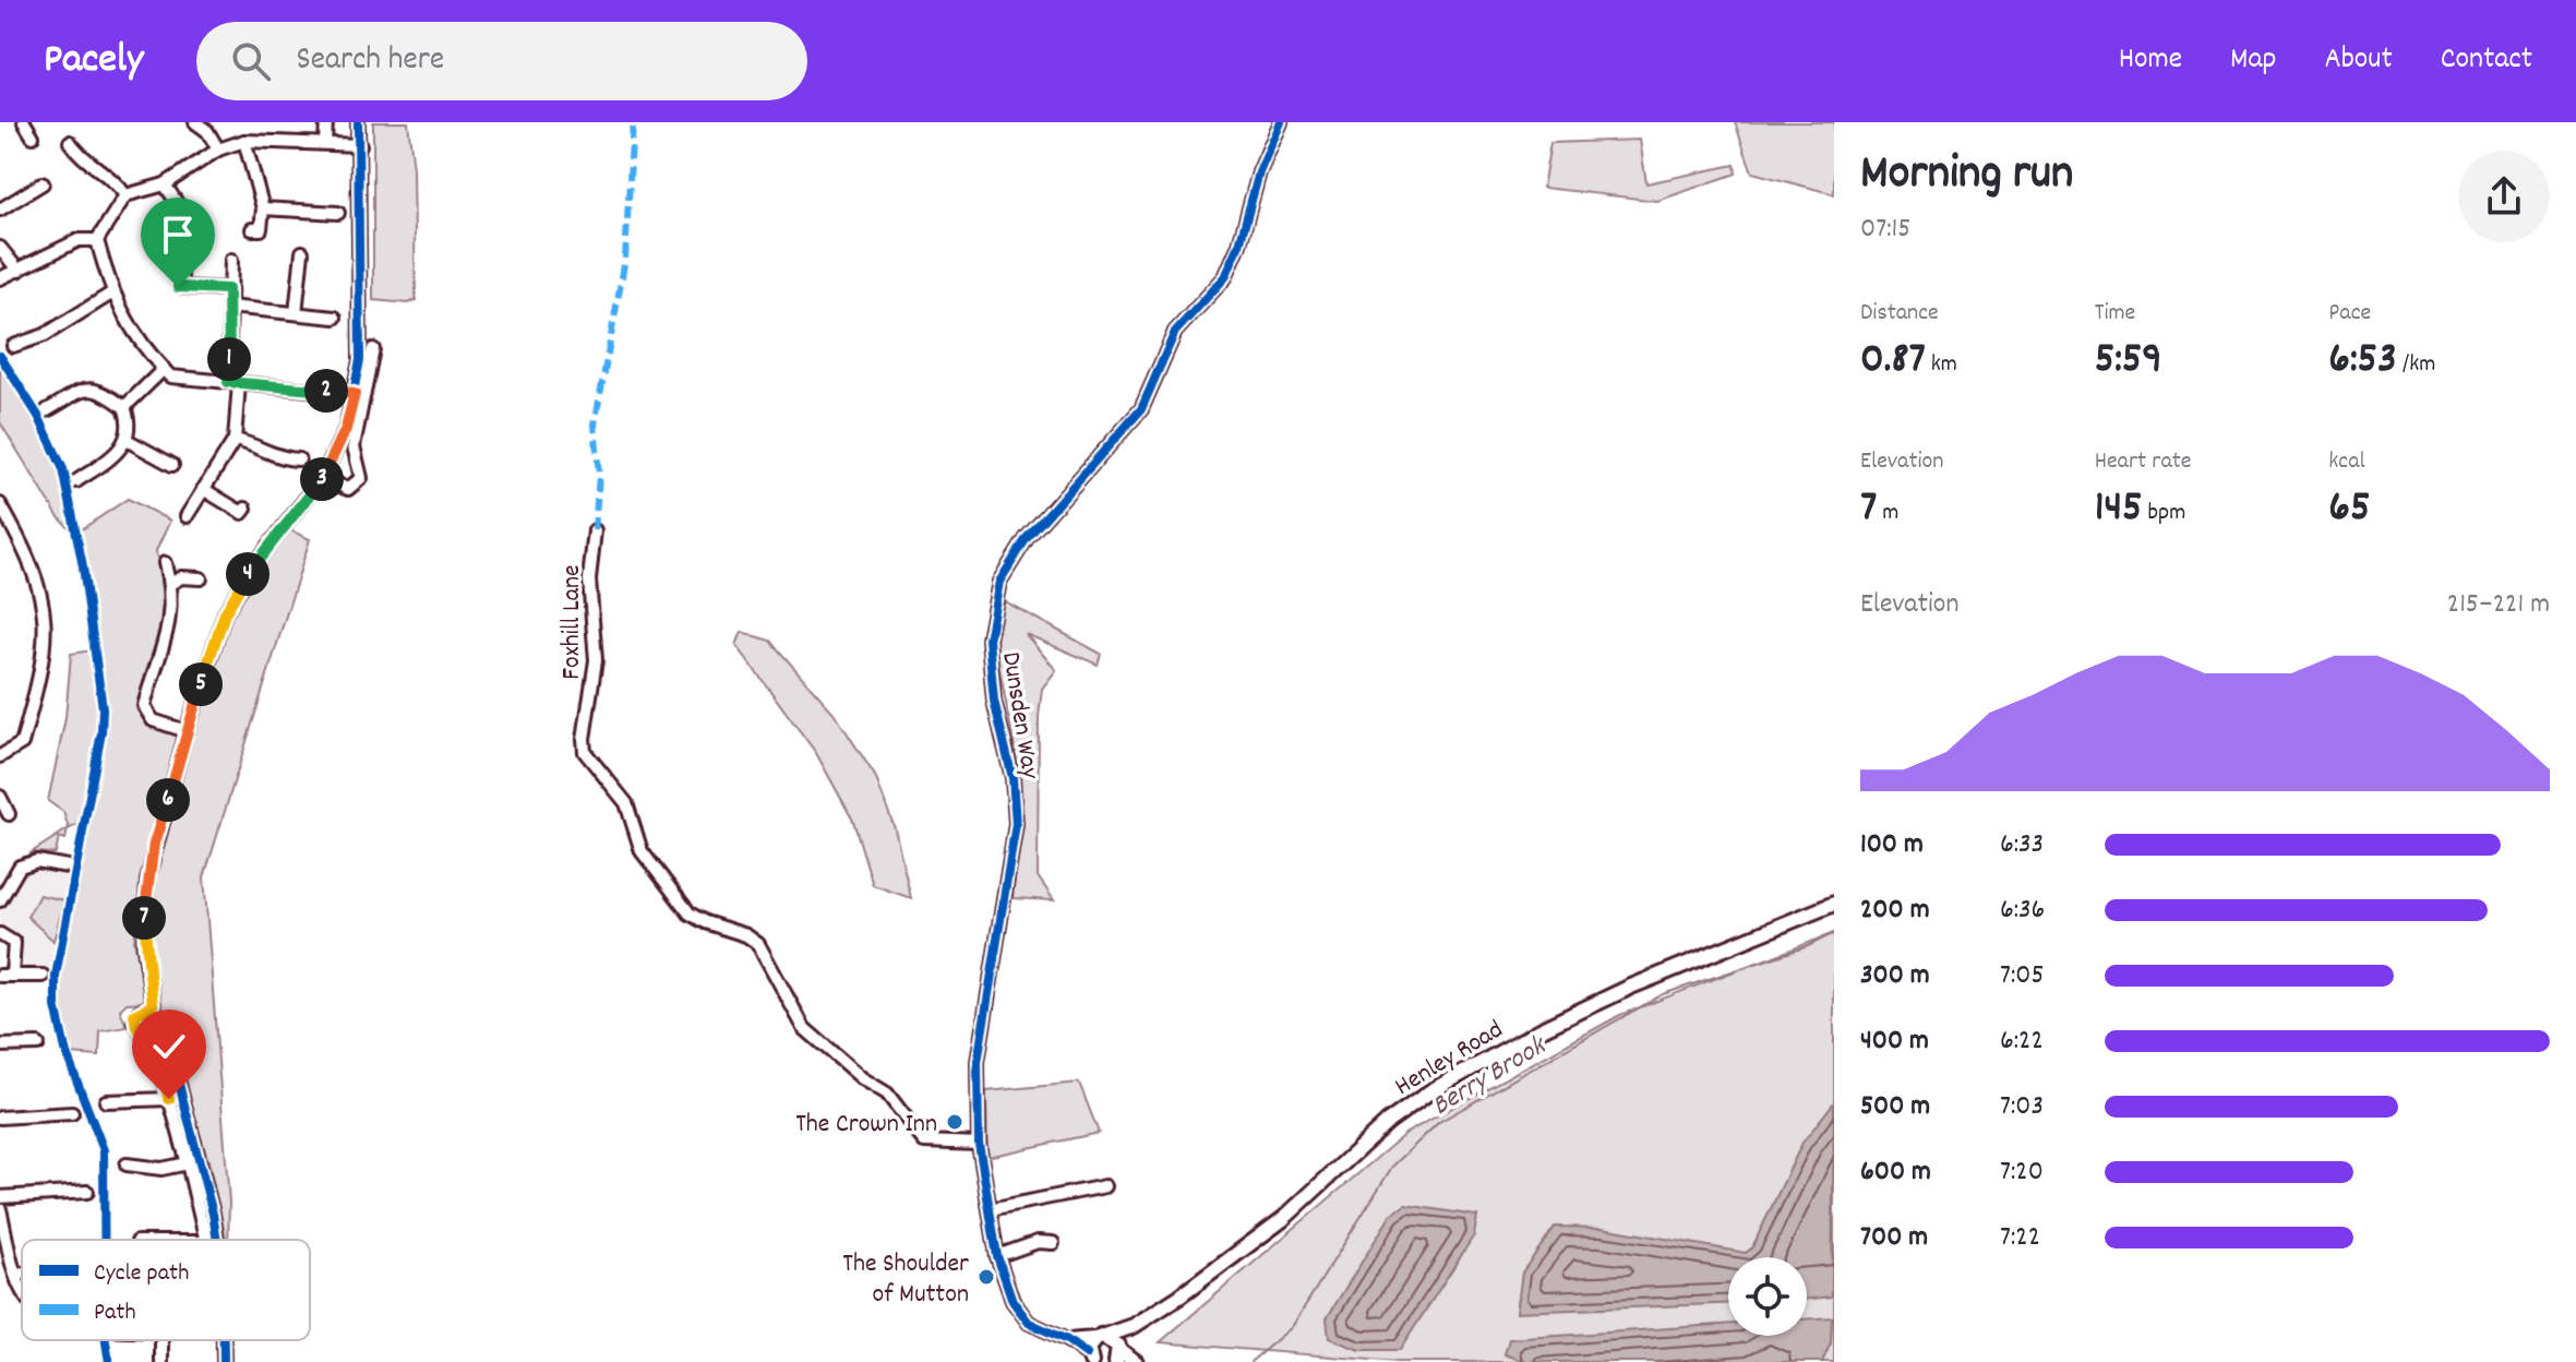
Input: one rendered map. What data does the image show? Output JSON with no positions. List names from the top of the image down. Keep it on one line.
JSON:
{"streets":{"main road":["Henley Road"],"street":["Foxhill Lane","Dunsden Way"]},"crossings":[["Foxhill Lane","Dunsden Way"]],"water":["Berry Brook"],"places":["The Crown Inn","The Shoulder of Mutton"],"legend":["Cycle path","Path"],"page":{"header":"Pacely","search":"Search here","nav":["Home","Map","About","Contact"],"heading":["Morning run","07:15"],"stats":[["Distance","0.87 km"],["Time","5:59"],["Pace","6:53 /km"],["Elevation","7 m"],["Heart rate","145 bpm"],["kcal","65"]],"pins":["1","2","3","4","5","6","7"],"chart":["Elevation","215–221 m"],"list":[{"name":"100 m","note":"6:33"},{"name":"200 m","note":"6:36"},{"name":"300 m","note":"7:05"},{"name":"400 m","note":"6:22"},{"name":"500 m","note":"7:03"},{"name":"600 m","note":"7:20"},{"name":"700 m","note":"7:22"}]}}
